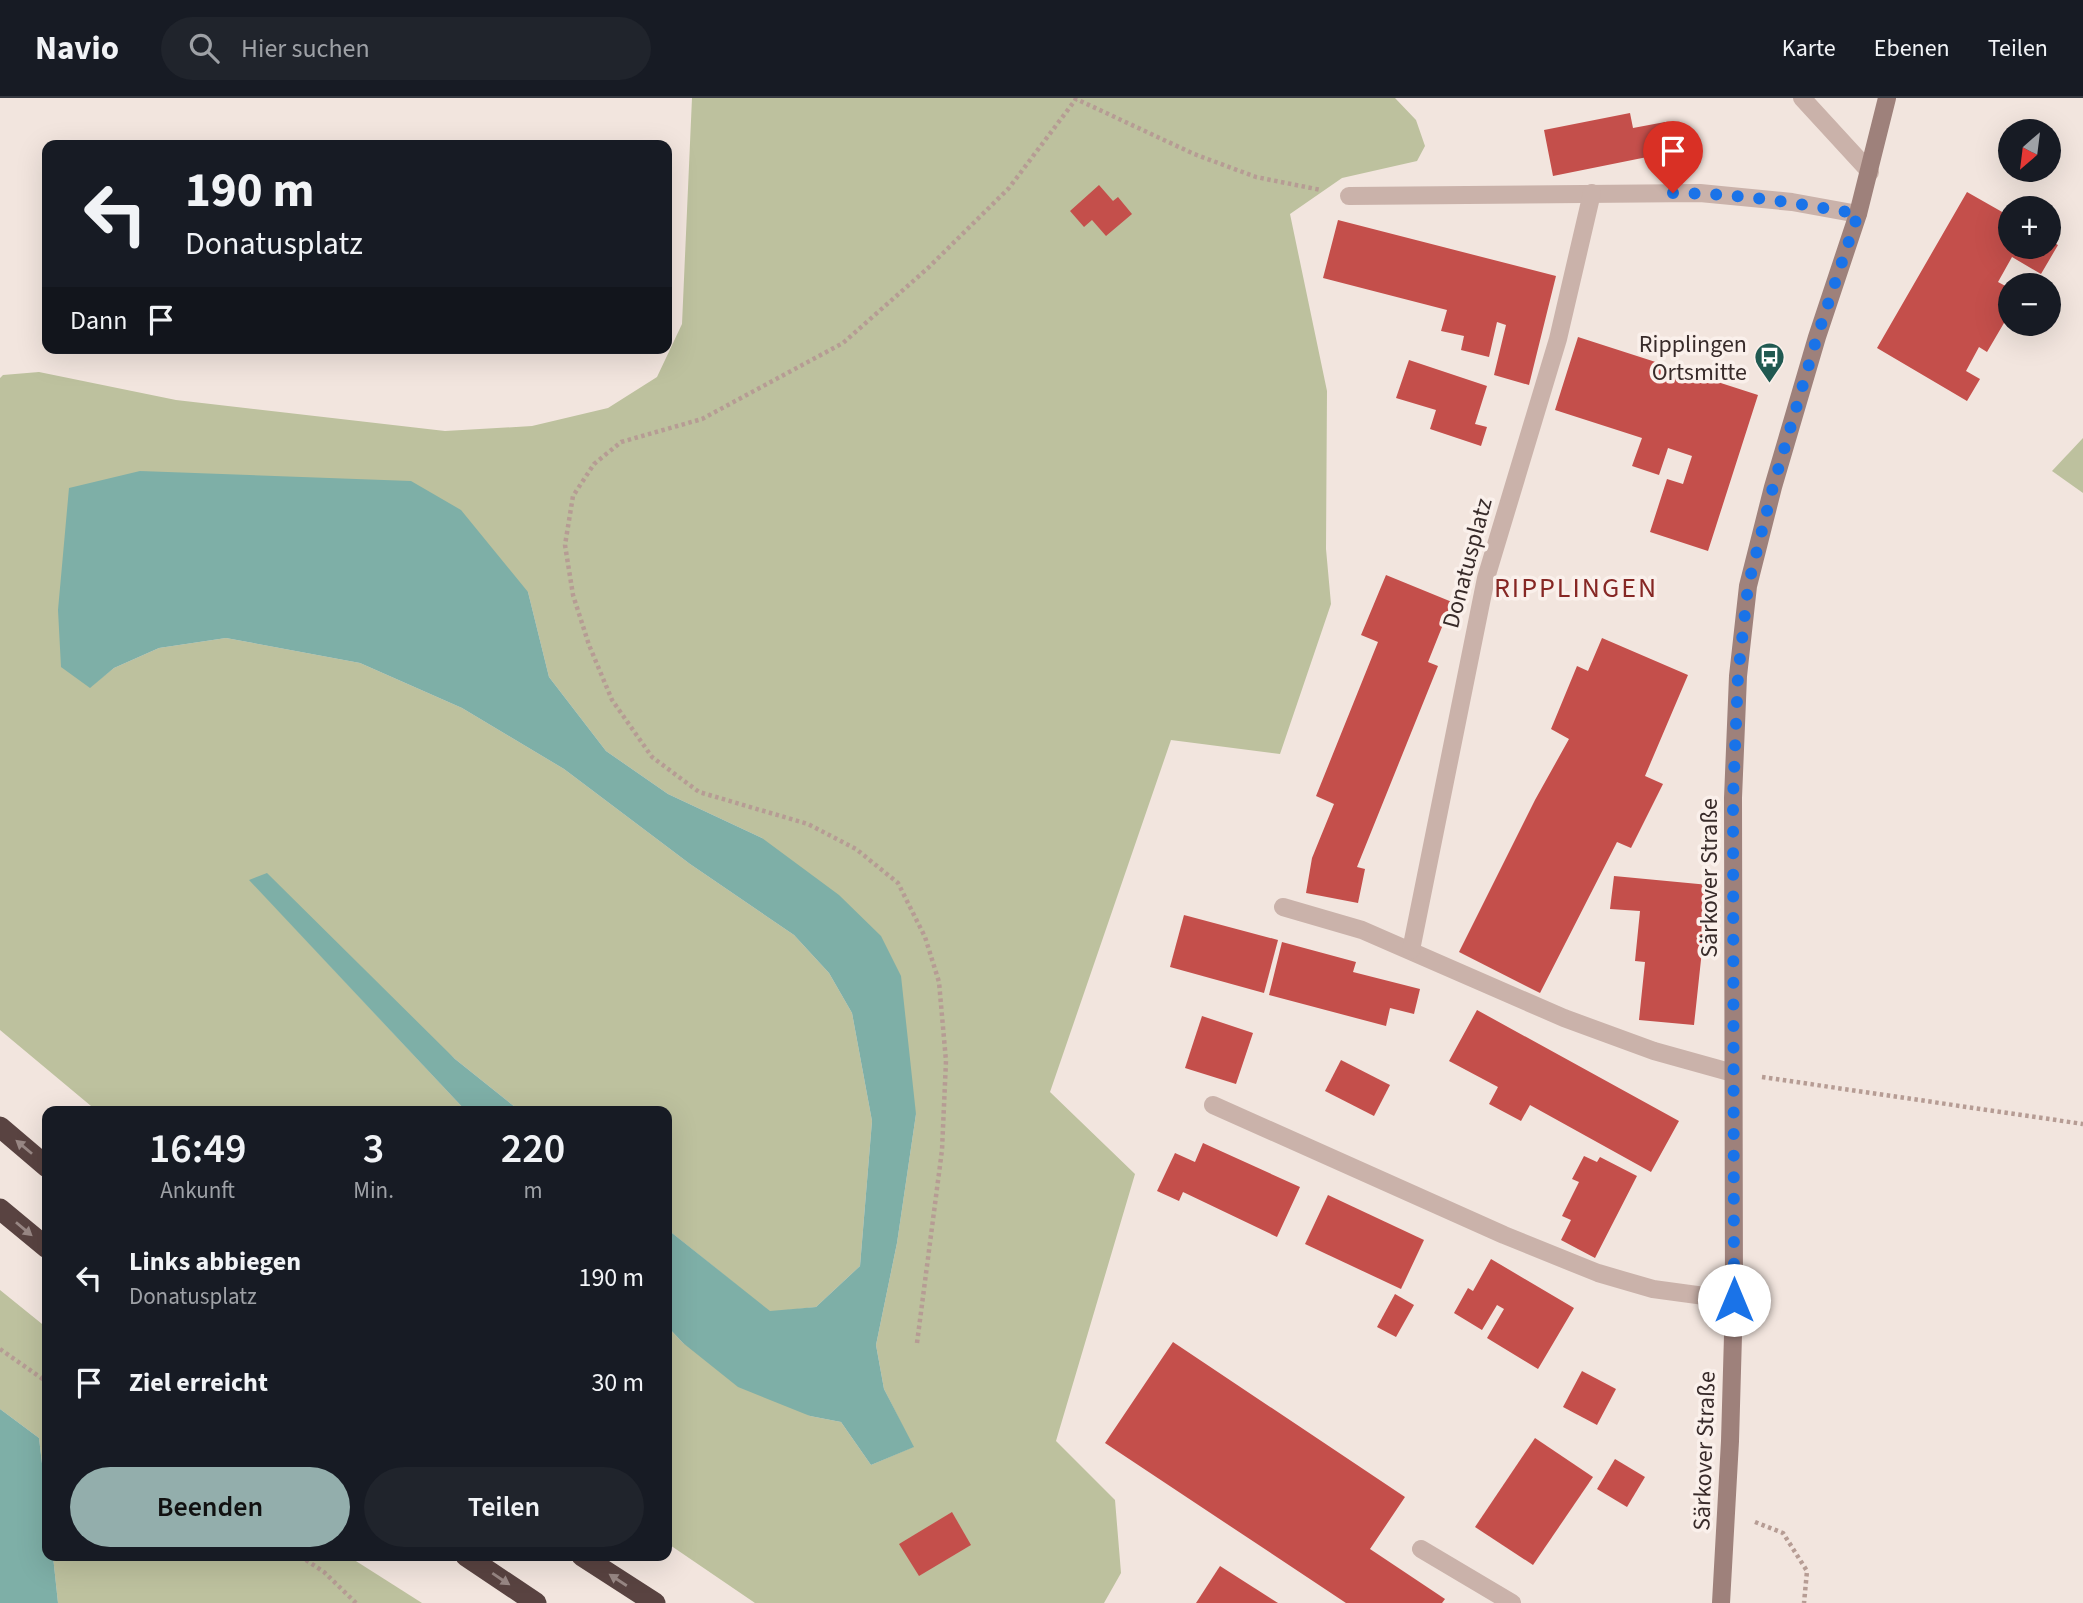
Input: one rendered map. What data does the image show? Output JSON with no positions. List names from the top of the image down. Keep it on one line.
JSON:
{"streets":{"main road":["Särkover Straße"],"street":["Donatusplatz"]},"districts":["RIPPLINGEN"],"places":{"bus stop":["Ripplingen Ortsmitte"]},"north":"bottom left","page":{"header":"Navio","search":"Hier suchen","nav":["Karte","Ebenen","Teilen"],"map_buttons":["+","−"],"turn":["190 m","Donatusplatz"],"then":"Dann","eta":["16:49","Ankunft","3","Min.","220","m"],"list":[{"name":"Links abbiegen","note":"Donatusplatz","value":"190 m"},{"name":"Ziel erreicht","value":"30 m"}],"buttons":["Beenden","Teilen"]}}
